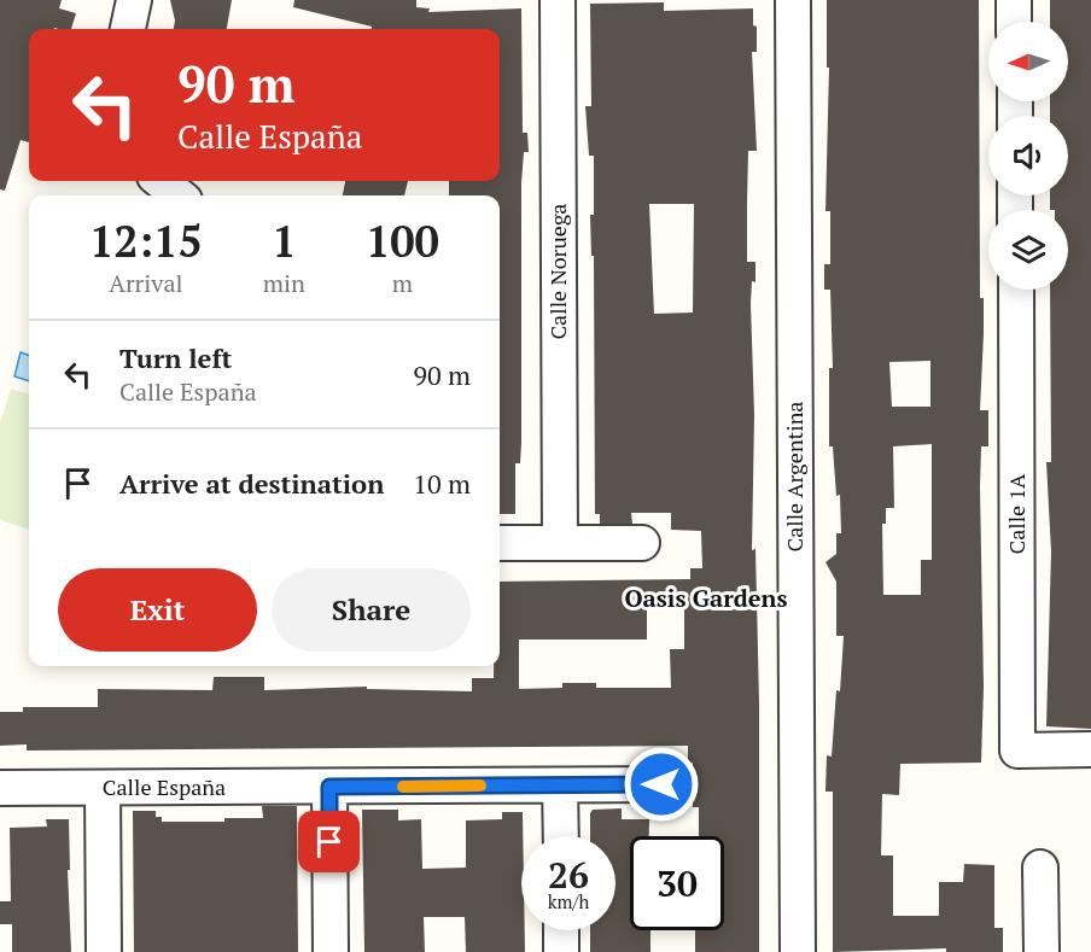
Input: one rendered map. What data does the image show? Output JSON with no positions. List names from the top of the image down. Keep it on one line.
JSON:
{"streets":{"street":["Calle Noruega","Calle Argentina","Calle 1A","Calle España"]},"districts":["Oasis Gardens"],"north":"left","page":{"turn":["90 m","Calle España"],"eta":["12:15","Arrival","1","min","100","m"],"list":[{"name":"Turn left","note":"Calle España","value":"90 m"},{"name":"Arrive at destination","value":"10 m"}],"buttons":["Exit","Share"],"speed":"26 km/h","limit":"30"}}
